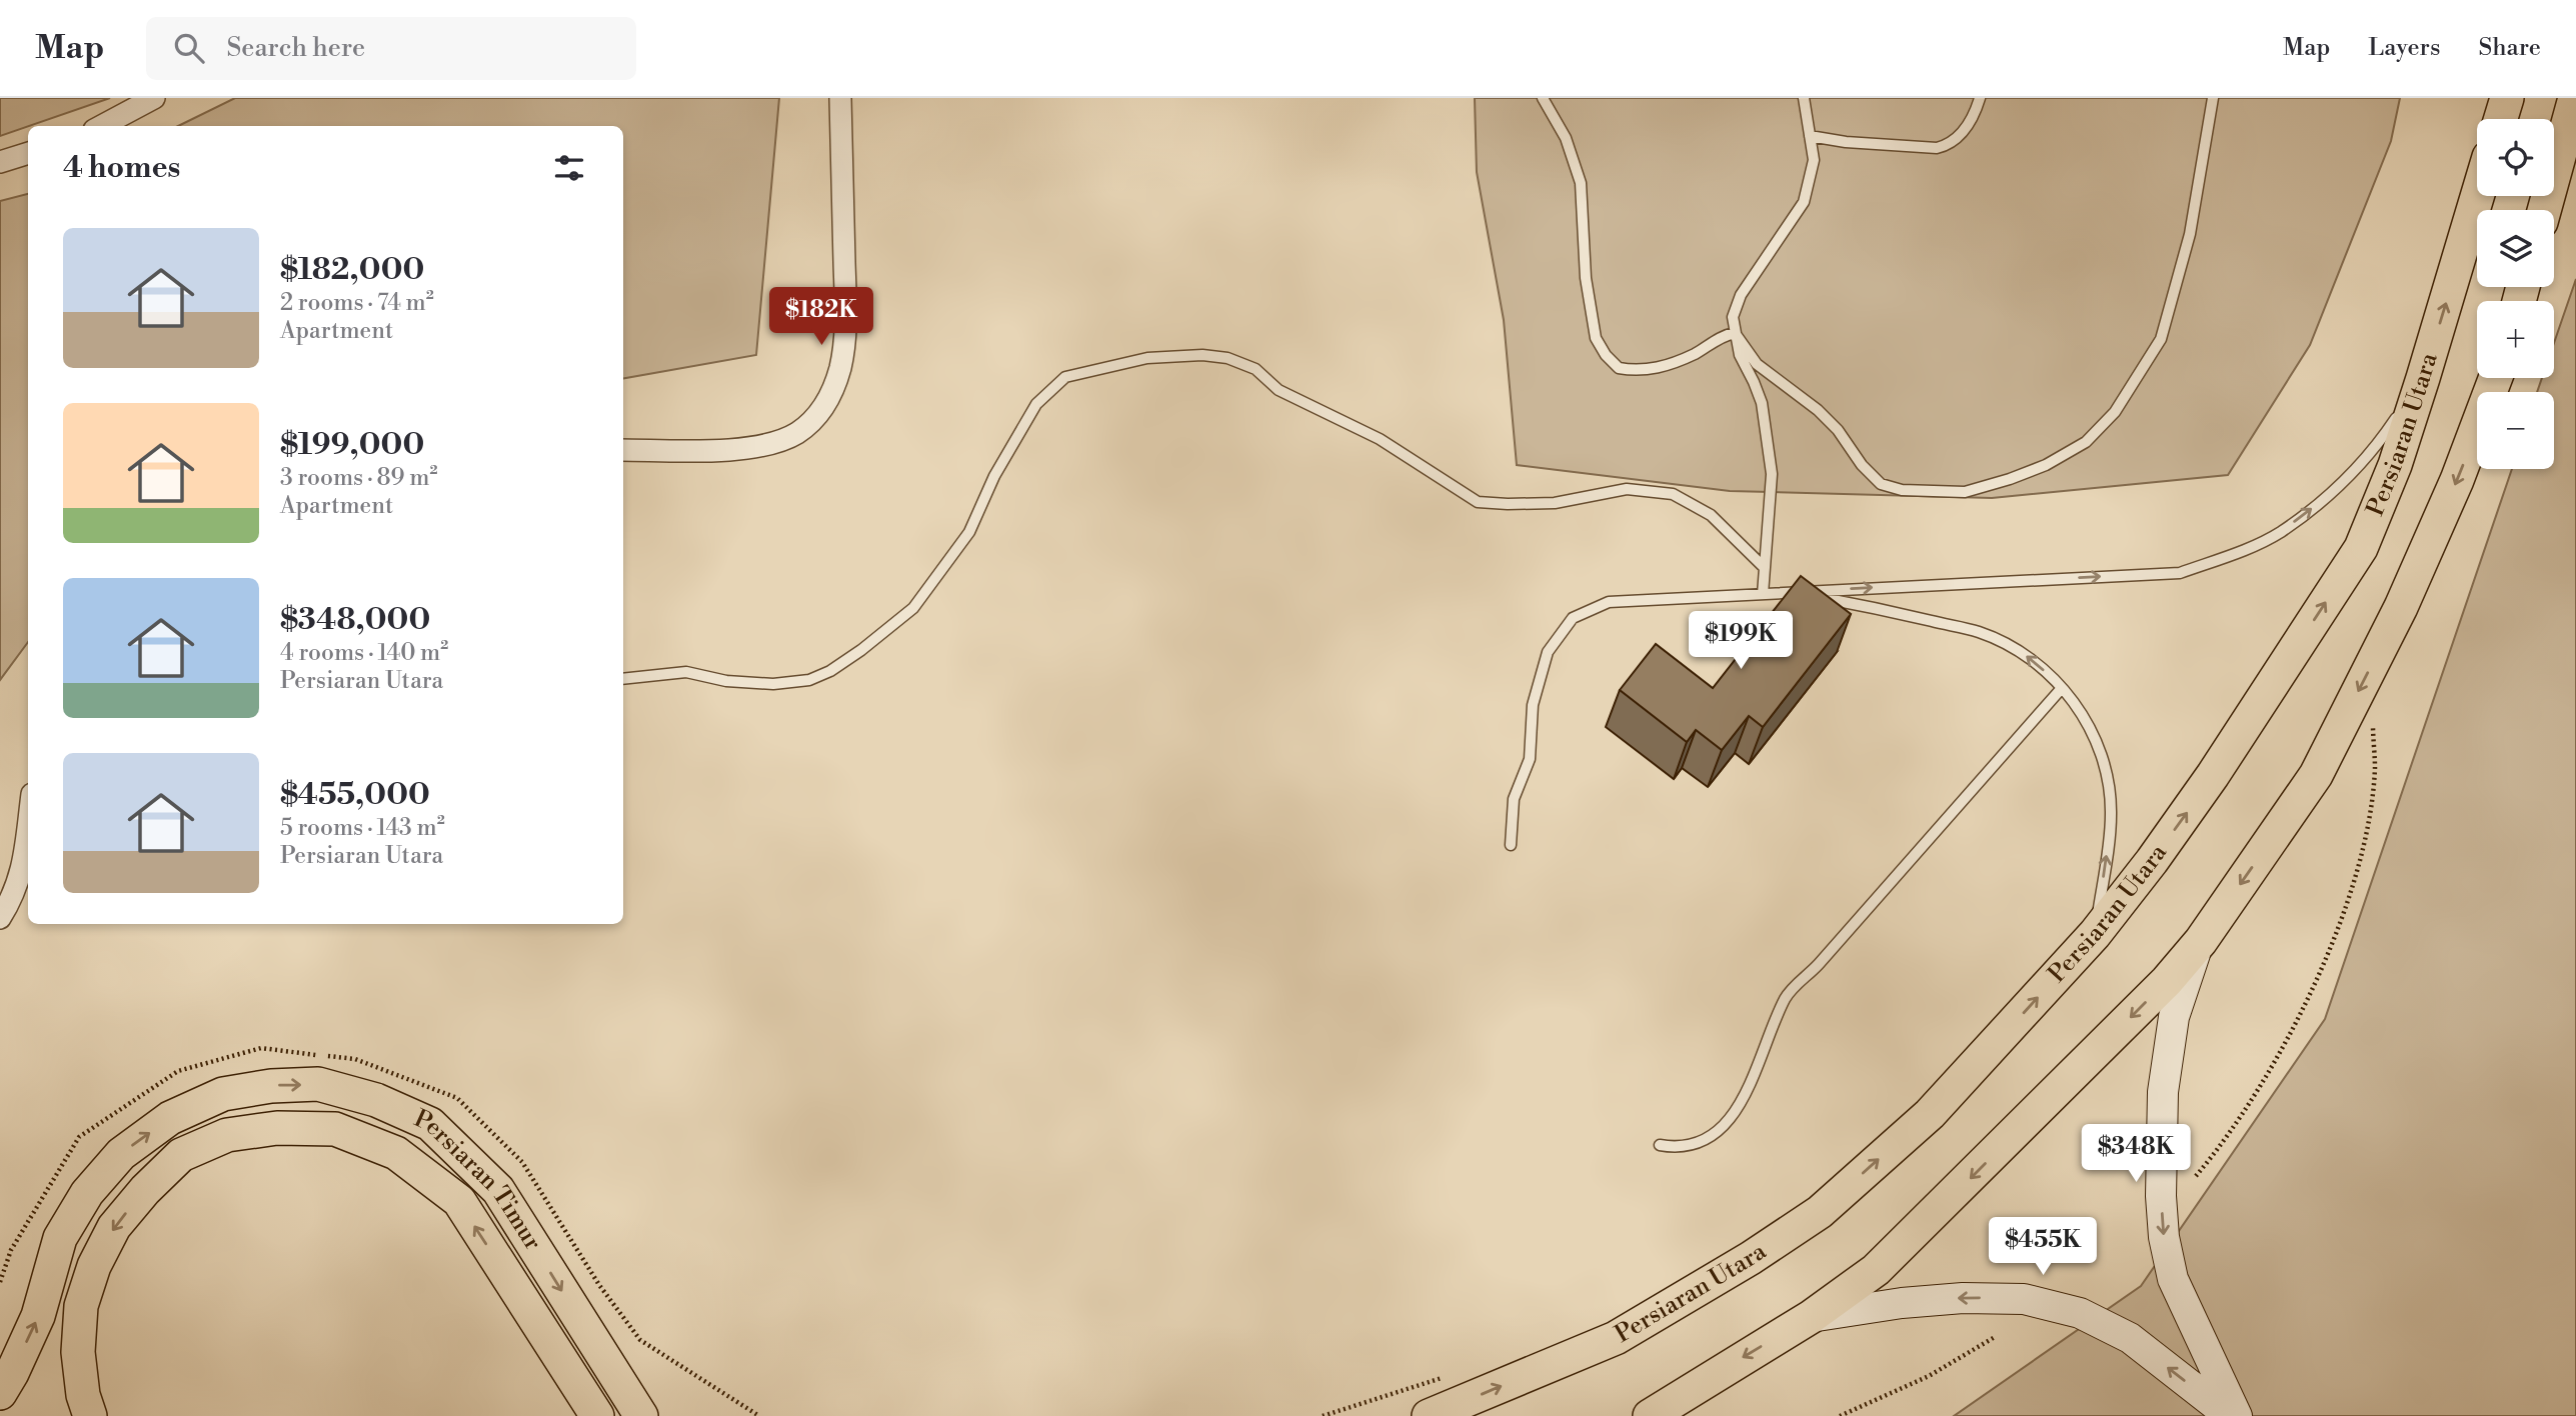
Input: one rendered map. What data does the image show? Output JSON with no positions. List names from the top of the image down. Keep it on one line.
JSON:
{"streets":{"main road":["Persiaran Utara","Persiaran Timur"]},"page":{"header":"Map","search":"Search here","nav":["Map","Layers","Share"],"map_buttons":["+","−"],"heading":"4 homes","list":[{"name":"$182,000","note":"2 rooms · 74 m² · Apartment"},{"name":"$199,000","note":"3 rooms · 89 m² · Apartment"},{"name":"$348,000","note":"4 rooms · 140 m² · Persiaran Utara"},{"name":"$455,000","note":"5 rooms · 143 m² · Persiaran Utara"}],"price":["$182K","$199K","$348K","$455K"]}}
